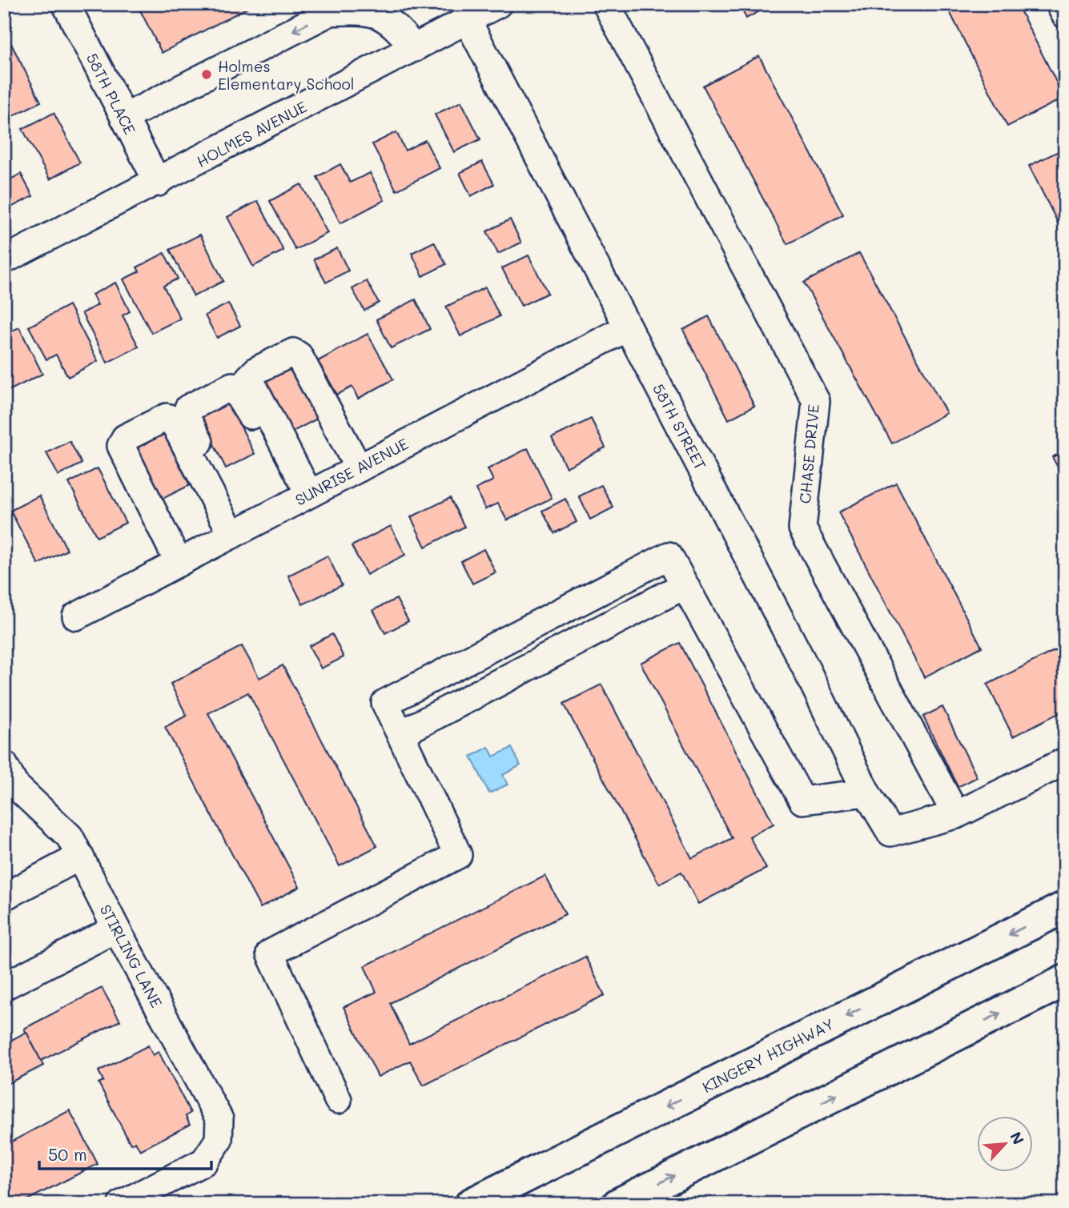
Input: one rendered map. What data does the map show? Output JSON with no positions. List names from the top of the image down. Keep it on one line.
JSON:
{"streets":{"highway":["KINGERY HIGHWAY"],"street":["58TH PLACE","HOLMES AVENUE","58TH STREET","CHASE DRIVE","SUNRISE AVENUE","STIRLING LANE"]},"crossings":[["58TH PLACE","HOLMES AVENUE"],["HOLMES AVENUE","58TH STREET"],["58TH STREET","CHASE DRIVE"],["58TH STREET","SUNRISE AVENUE"]],"places":["Holmes Elementary School"],"scale_bar":"50 m","north":"top right"}
